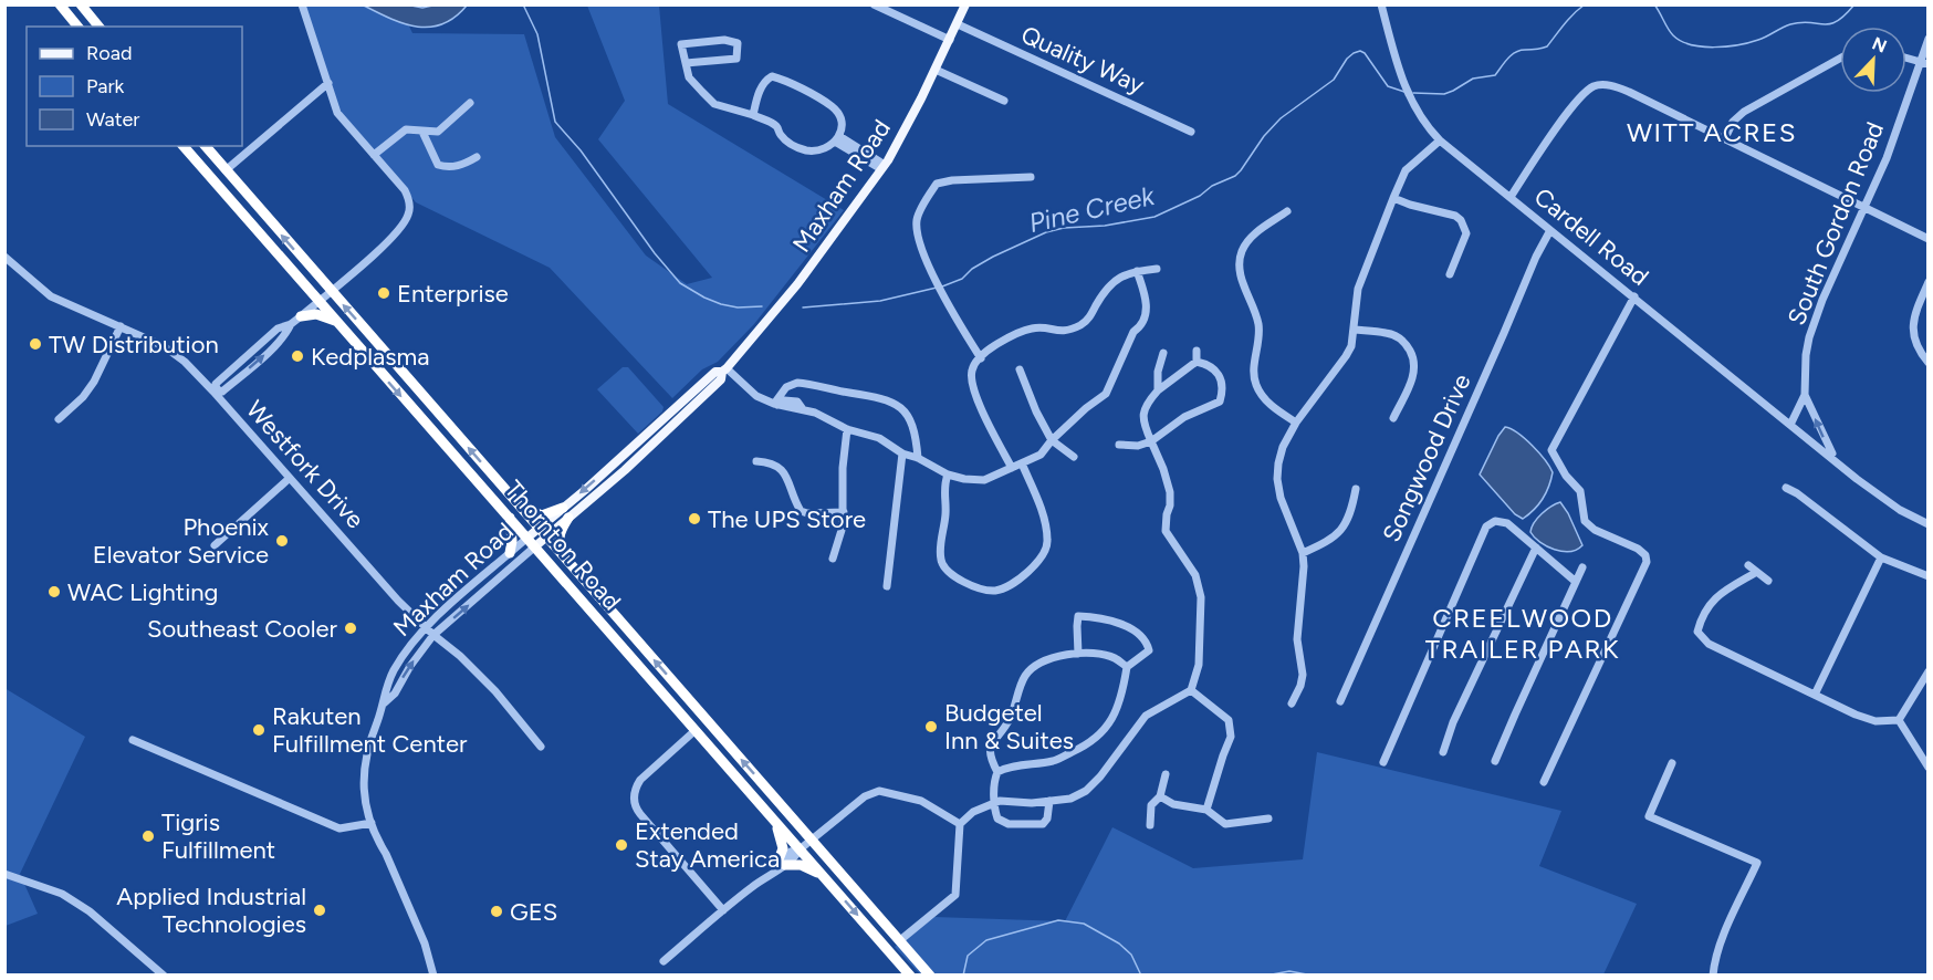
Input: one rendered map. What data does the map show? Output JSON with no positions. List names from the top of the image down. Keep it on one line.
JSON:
{"streets":{"highway":["Thornton Road"],"main road":["Maxham Road"],"street":["Quality Way","South Gordon Road","Cardell Road","Songwood Drive","Westfork Drive"]},"crossings":[["Quality Way","Maxham Road"],["Maxham Road","Westfork Drive"],["Maxham Road","Thornton Road"],["South Gordon Road","Cardell Road"],["Cardell Road","Songwood Drive"]],"districts":["WITT ACRES","CREELWOOD TRAILER PARK"],"water":["Pine Creek"],"places":["Enterprise","TW Distribution","Kedplasma","The UPS Store","Phoenix Elevator Service","WAC Lighting","Southeast Cooler","Budgetel Inn & Suites","Rakuten Fulfillment Center","Tigris Fulfillment","Extended Stay America","Applied Industrial Technologies","GES"],"legend":["Road","Park","Water"],"north":"top right"}
